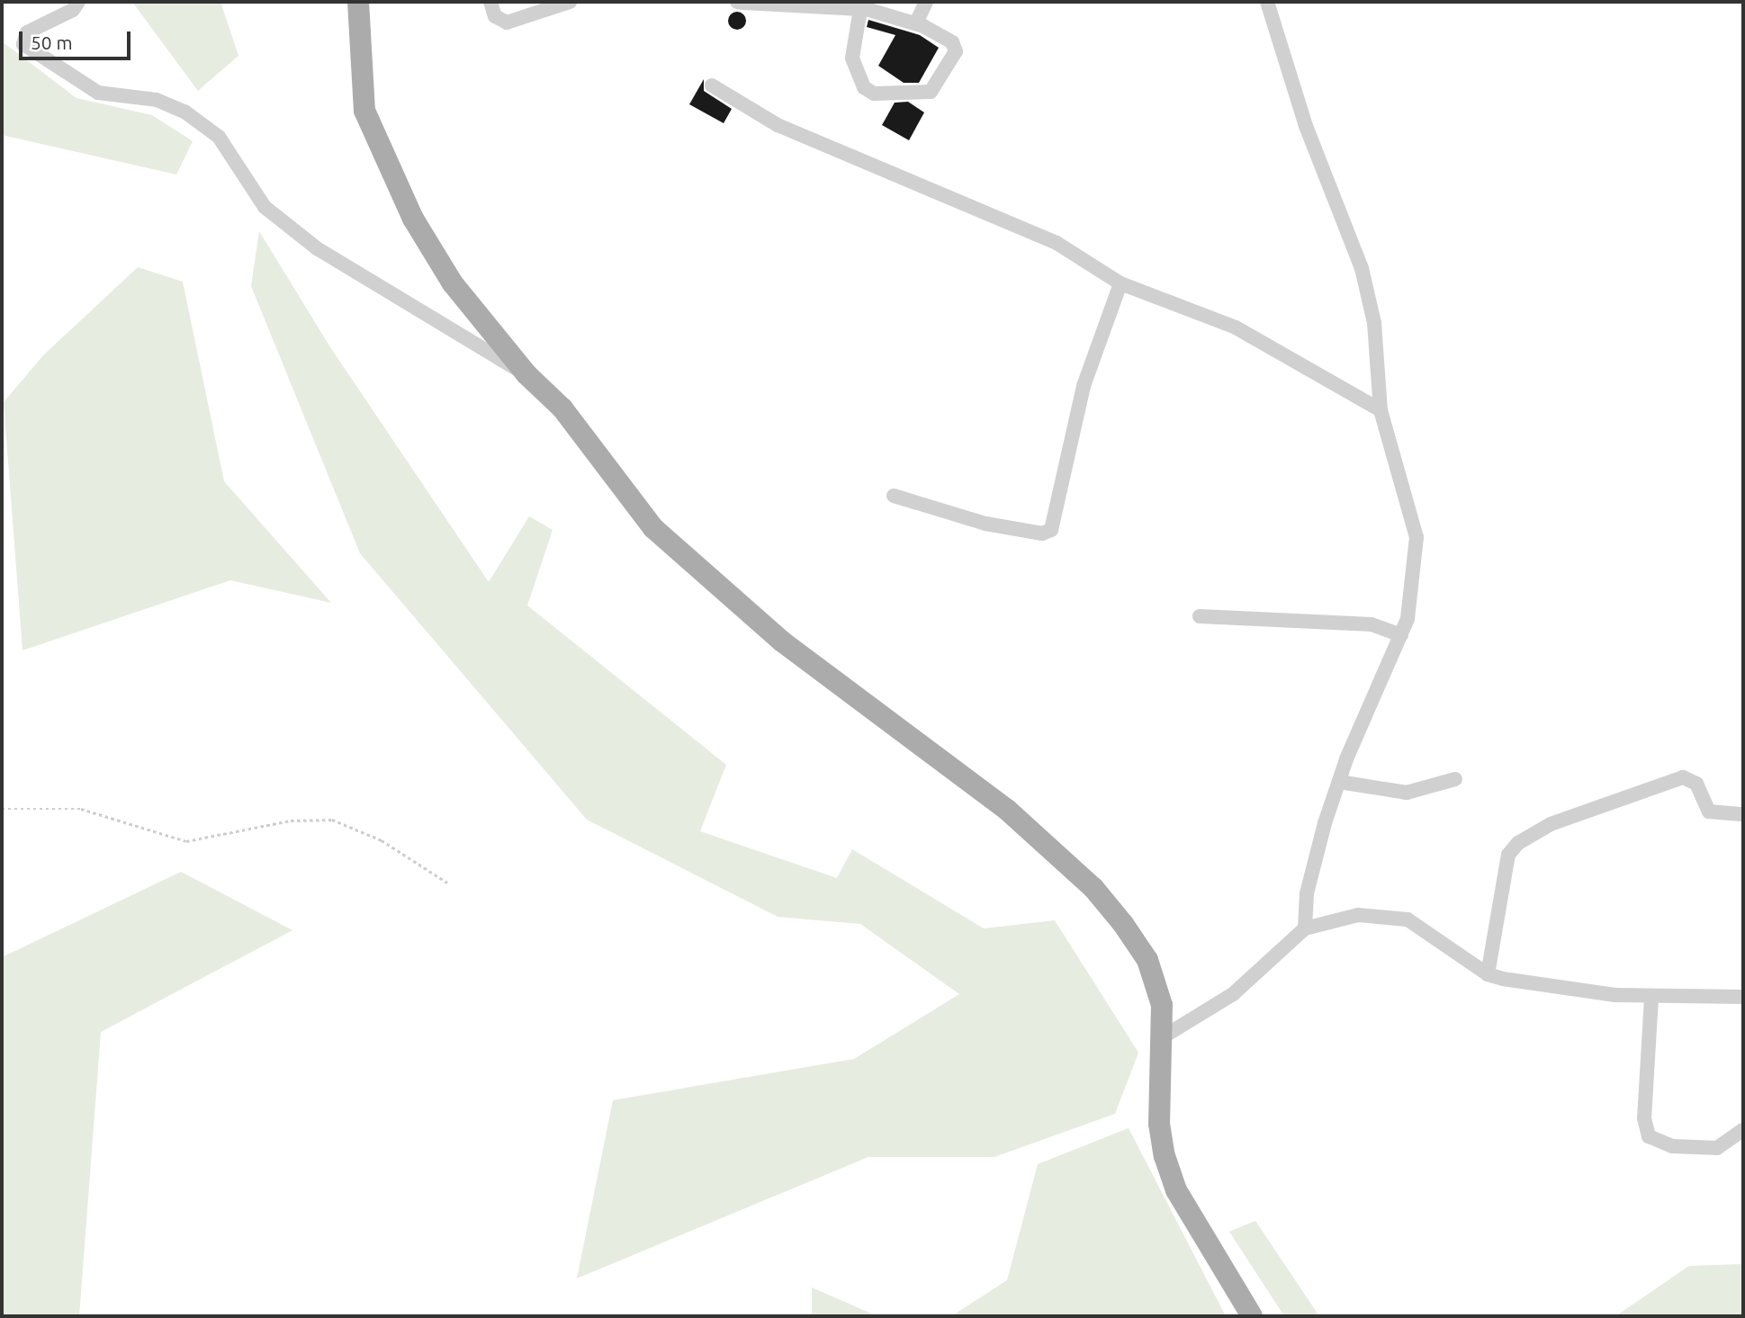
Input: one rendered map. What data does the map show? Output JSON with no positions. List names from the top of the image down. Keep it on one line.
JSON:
{"scale_bar":"50 m"}
